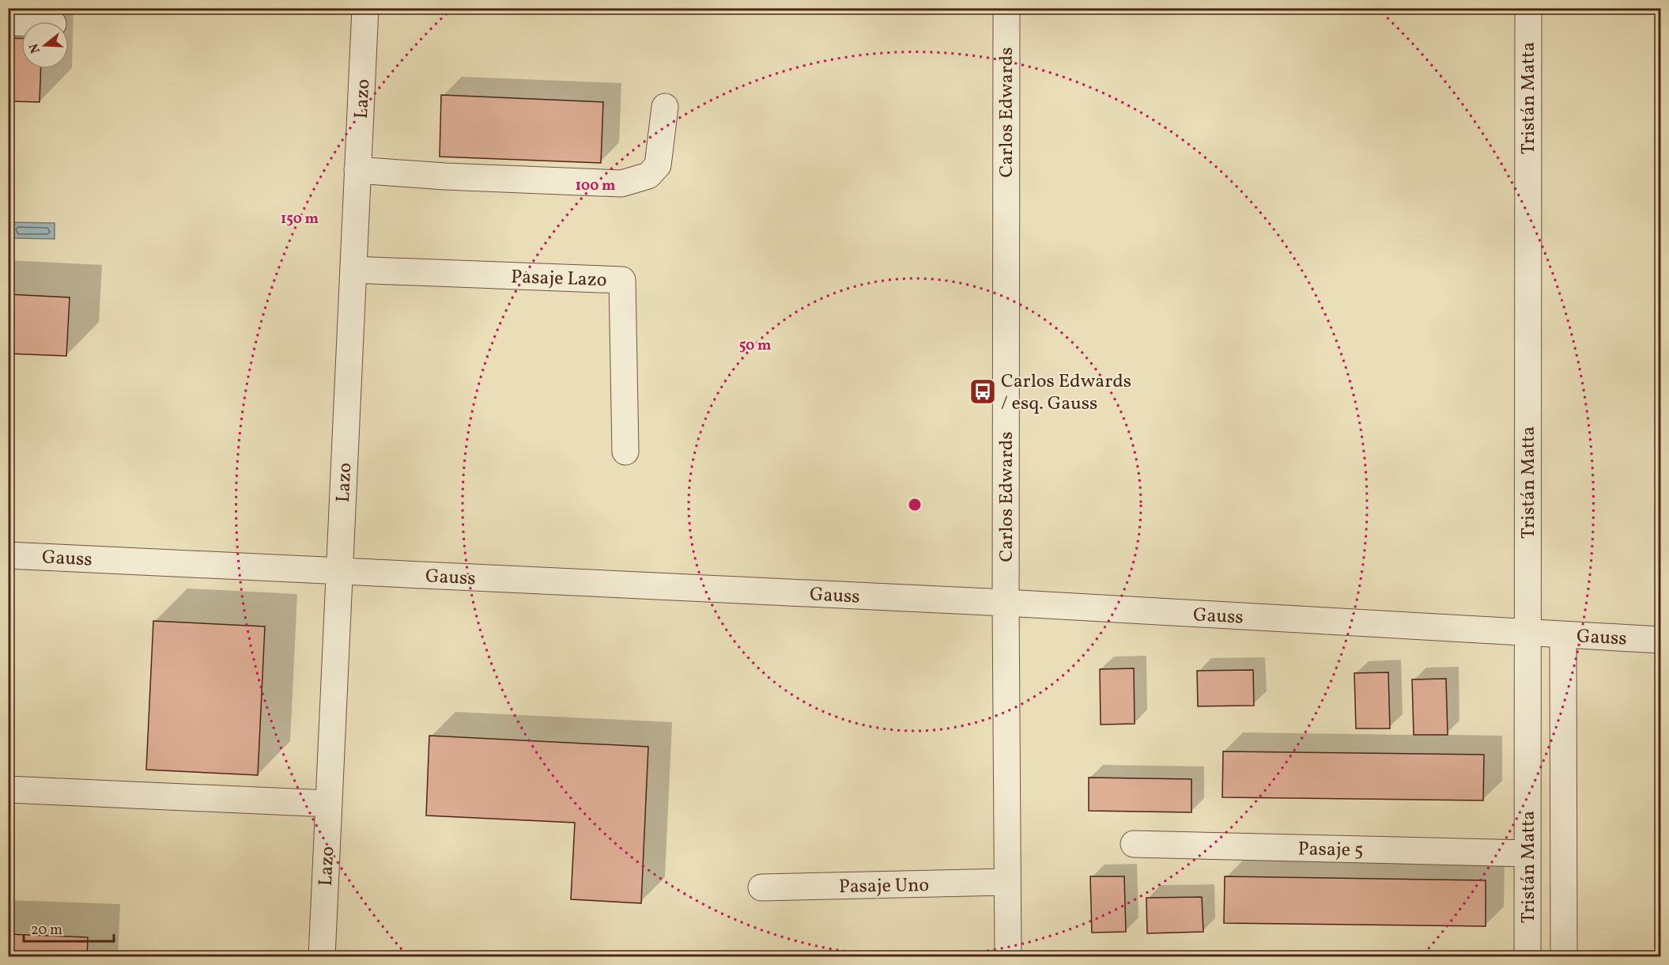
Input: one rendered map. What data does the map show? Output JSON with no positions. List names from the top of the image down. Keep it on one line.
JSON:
{"streets":{"street":["Tristán Matta","Lazo","Carlos Edwards","Pasaje Lazo","Gauss","Pasaje 5","Pasaje Uno"]},"crossings":[["Tristán Matta","Gauss"],["Tristán Matta","Pasaje 5"],["Lazo","Pasaje Lazo"],["Lazo","Gauss"],["Carlos Edwards","Gauss"],["Carlos Edwards","Pasaje Uno"]],"places":{"bus stop":["Carlos Edwards / esq. Gauss"]},"scale_bar":"20 m","north":"left","rings":["100 m","150 m","50 m"]}
